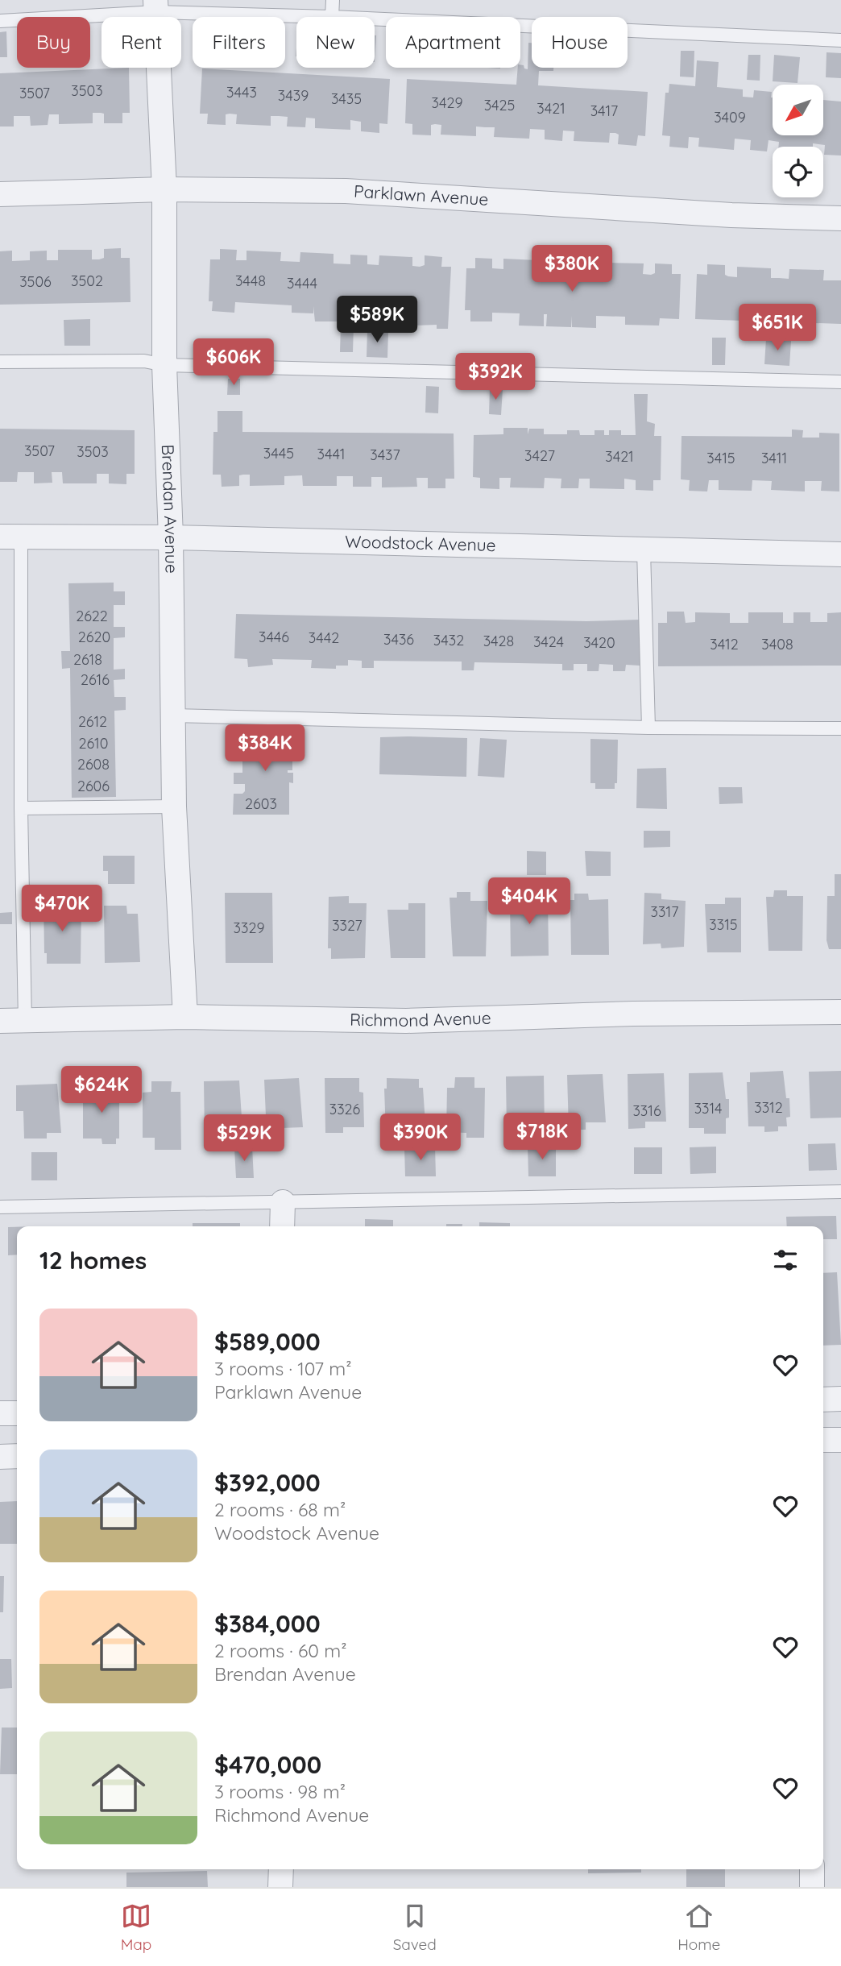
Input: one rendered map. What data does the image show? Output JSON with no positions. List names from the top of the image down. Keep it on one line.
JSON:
{"streets":{"street":["Parklawn Avenue","Brendan Avenue","Woodstock Avenue","Richmond Avenue"]},"crossings":[["Parklawn Avenue","Brendan Avenue"],["Brendan Avenue","Woodstock Avenue"],["Brendan Avenue","Richmond Avenue"]],"house_numbers":["3503","3443","3507","3439","3435","3429","3425","3421","3417","3409","3502","3448","3506","3444","3507","3503","3445","3441","3437","3427","3421","3415","3411","2622","2620","3446","3442","3436","3432","3428","3424","3420","3412","3408","2618","2616","2612","2610","2608","2606","2603","3317","3315","3327","3329","3312","3314","3326","3316"],"north":"bottom left","page":{"chip":["Buy","Rent","Filters","New","Apartment","House"],"price":["$380K","$589K","$651K","$606K","$392K","$384K","$404K","$470K","$624K","$718K","$390K","$529K"],"heading":"12 homes","list":[{"name":"$589,000","note":"3 rooms · 107 m² · Parklawn Avenue"},{"name":"$392,000","note":"2 rooms · 68 m² · Woodstock Avenue"},{"name":"$384,000","note":"2 rooms · 60 m² · Brendan Avenue"},{"name":"$470,000","note":"3 rooms · 98 m² · Richmond Avenue"}],"tabs":["Map","Saved","Home"]}}
